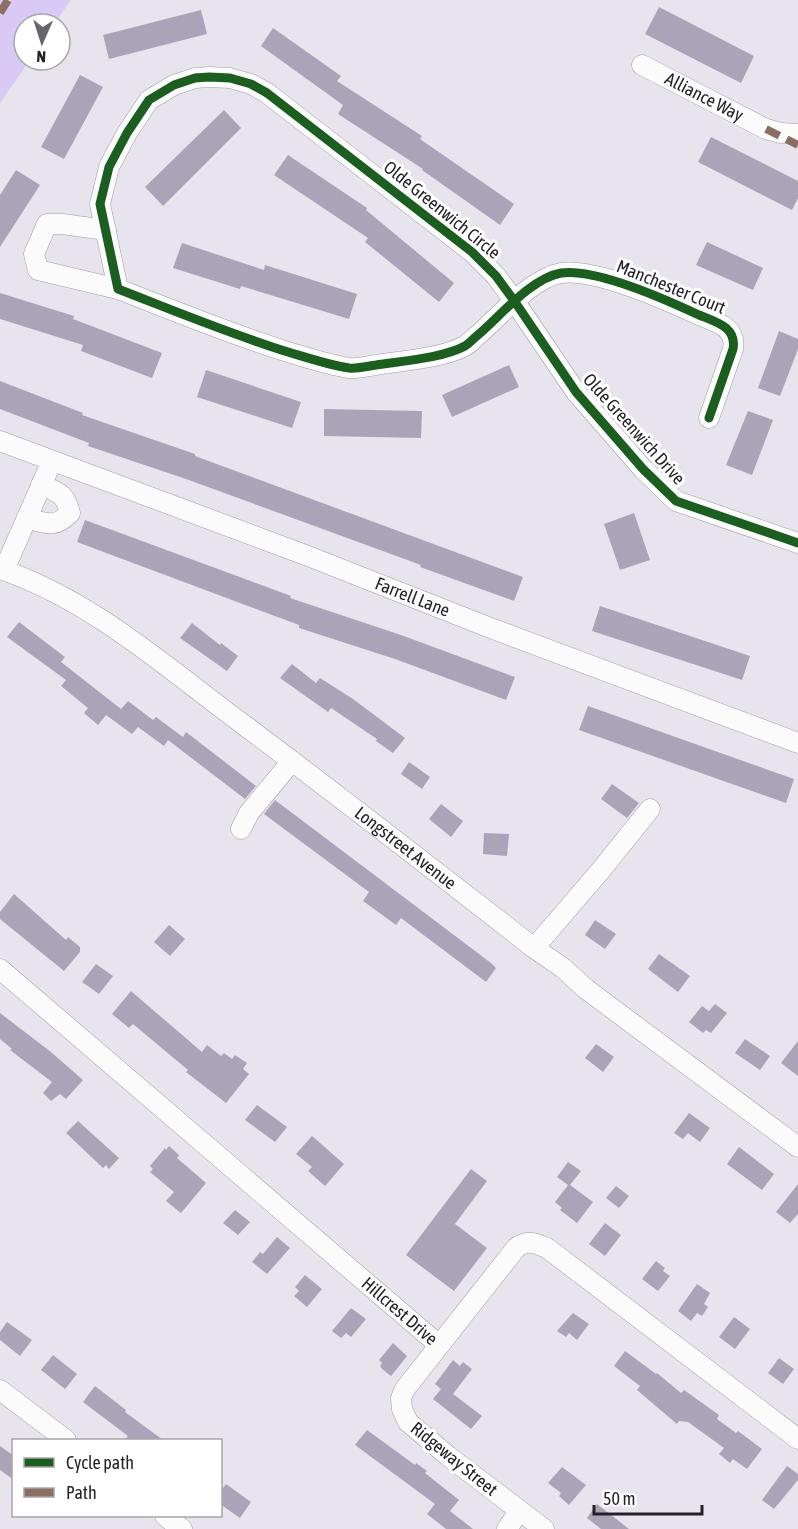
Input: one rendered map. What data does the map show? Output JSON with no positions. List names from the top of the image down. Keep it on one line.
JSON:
{"streets":{"street":["Alliance Way","Olde Greenwich Circle","Manchester Court","Olde Greenwich Drive","Farrell Lane","Longstreet Avenue","Hillcrest Drive","Ridgeway Street"]},"crossings":[["Olde Greenwich Circle","Manchester Court"],["Olde Greenwich Circle","Olde Greenwich Drive"],["Manchester Court","Olde Greenwich Drive"],["Hillcrest Drive","Ridgeway Street"]],"legend":["Cycle path","Path"],"scale_bar":"50 m","north":"bottom"}
